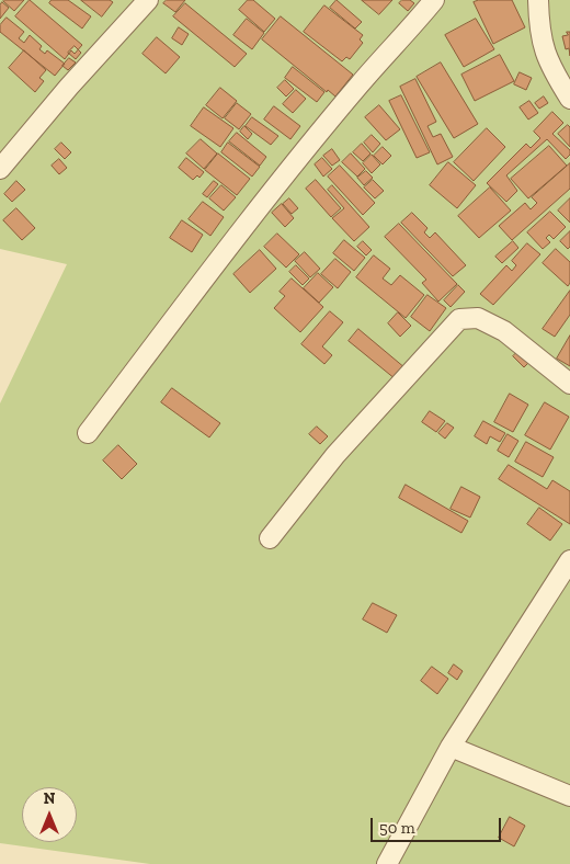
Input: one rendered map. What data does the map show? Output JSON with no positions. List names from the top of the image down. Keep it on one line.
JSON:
{"scale_bar":"50 m","north":"top"}
